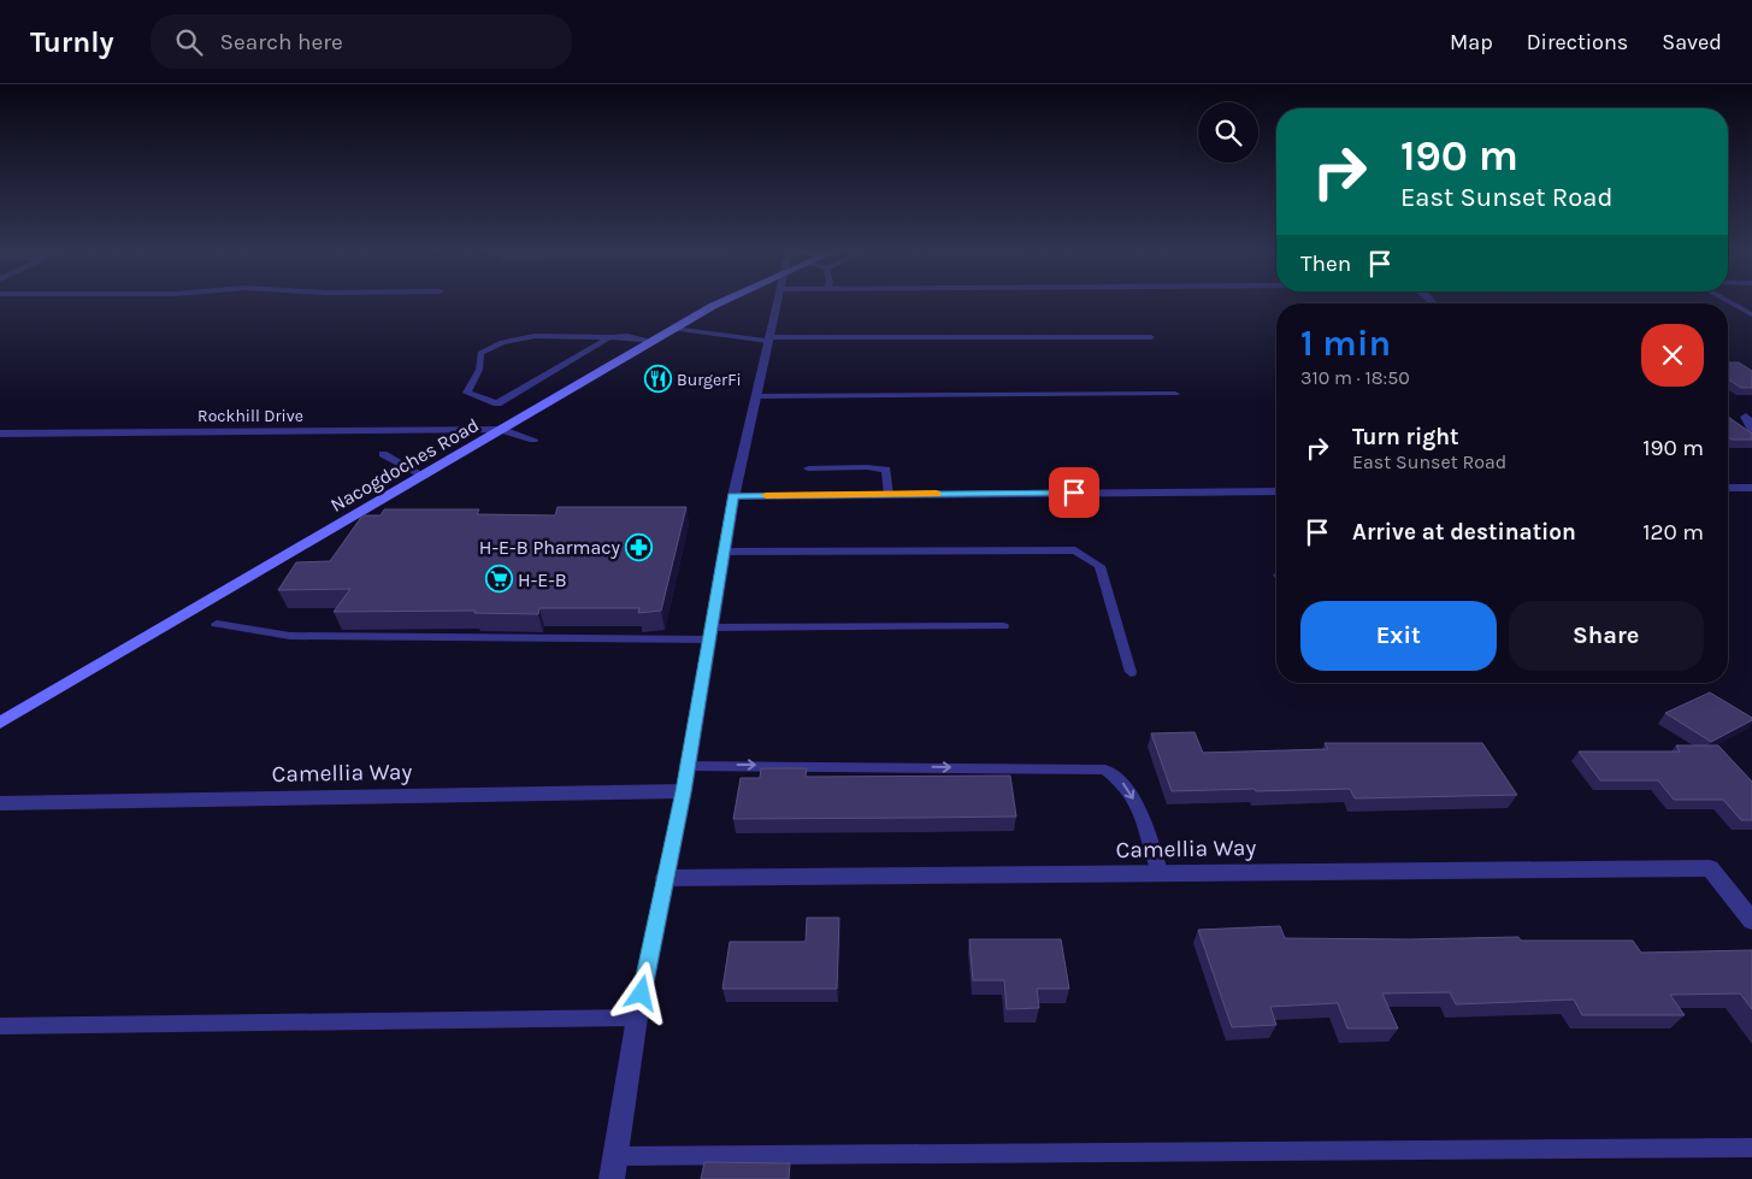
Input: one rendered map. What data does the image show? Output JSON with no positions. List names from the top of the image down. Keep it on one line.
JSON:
{"streets":{"main road":["Nacogdoches Road"],"street":["Rockhill Drive","Camellia Way"]},"crossings":[["Rockhill Drive","Nacogdoches Road"]],"places":{"restaurant":["BurgerFi"],"pharmacy":["H-E-B Pharmacy"],"supermarket":["H-E-B"]},"page":{"header":"Turnly","search":"Search here","nav":["Map","Directions","Saved"],"turn":["190 m","East Sunset Road"],"then":"Then","heading":["1 min","310 m · 18:50"],"list":[{"name":"Turn right","note":"East Sunset Road","value":"190 m"},{"name":"Arrive at destination","value":"120 m"}],"buttons":["Exit","Share"]}}
